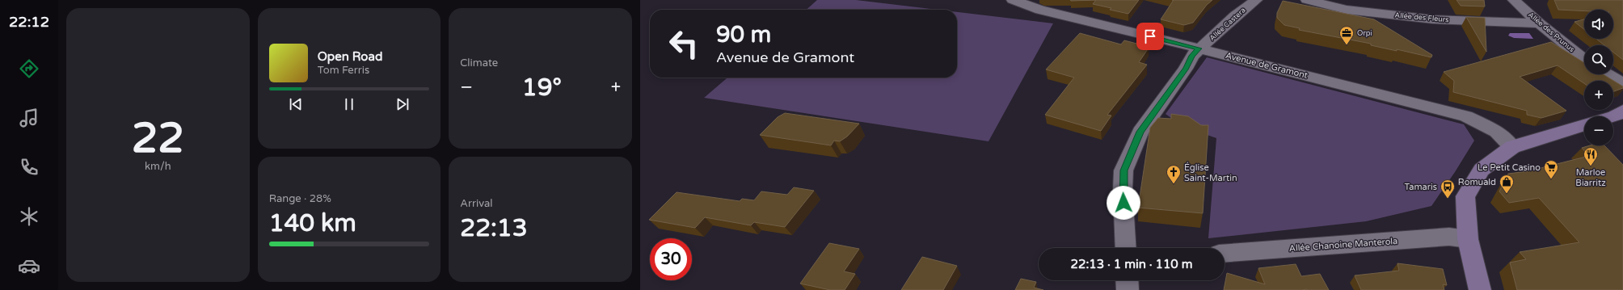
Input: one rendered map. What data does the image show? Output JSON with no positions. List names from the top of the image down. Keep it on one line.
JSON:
{"streets":{"street":["Allée des Fleurs","Allée Castera","Allée des Prunus","Avenue de Gramont","Allée Chanoine Manterola"]},"crossings":[["Allée des Fleurs","Allée des Prunus"],["Allée Castera","Avenue de Gramont"]],"places":{"office":["Orpi"],"restaurant":["Marloe Biarritz"],"supermarket":["Le Petit Casino"],"church":["Église Saint-Martin"],"shop":["Romuald"],"bus stop":["Tamaris"]},"page":{"tabs":"22:12","tile":[["22","km/h"],"Climate",["Range · 28%","140 km"],["Arrival","22:13"]],"map_buttons":["+","−"],"turn":["90 m","Avenue de Gramont"],"song":["Open Road","Tom Ferris"],"heat":["−","19°","+"],"limit":"30","trip":"22:13 · 1 min · 110 m"}}
